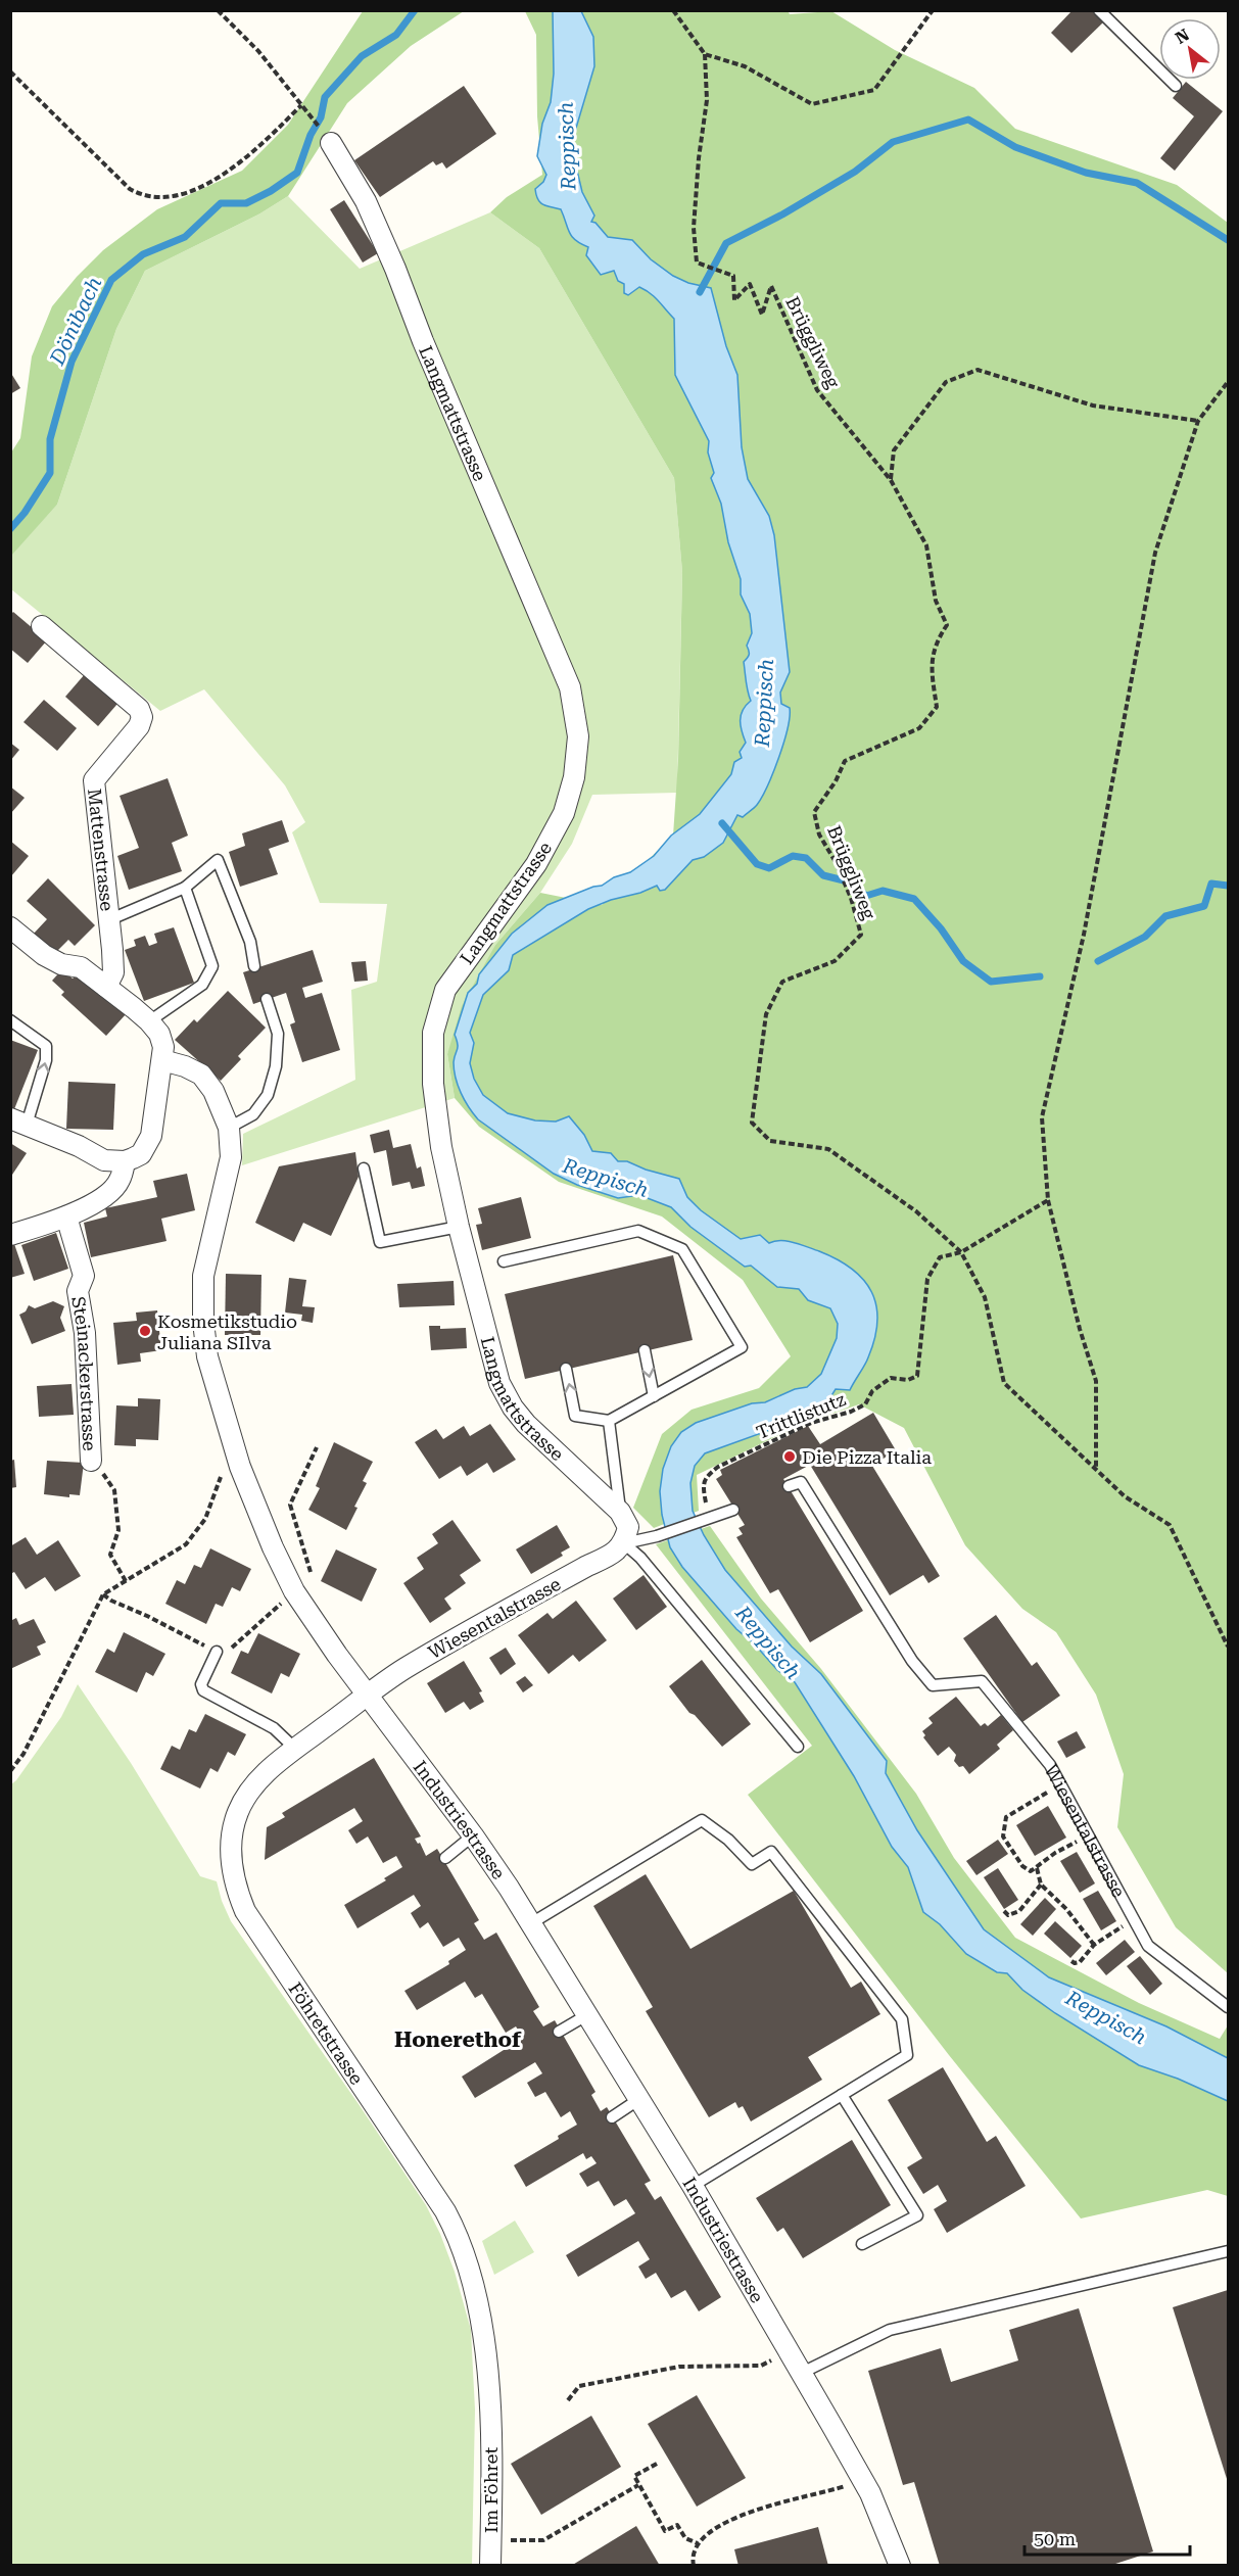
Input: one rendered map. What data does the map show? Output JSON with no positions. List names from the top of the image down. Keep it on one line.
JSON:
{"streets":{"street":["Langmattstrasse","Mattenstrasse","Steinackerstrasse","Wiesentalstrasse","Industriestrasse","Föhretstrasse","Im Föhret"],"path":["Brüggliweg","Trittlistutz"]},"crossings":[["Brüggliweg","Trittlistutz"],["Wiesentalstrasse","Industriestrasse"],["Wiesentalstrasse","Föhretstrasse"],["Industriestrasse","Föhretstrasse"],["Föhretstrasse","Im Föhret"]],"districts":["Honerethof"],"water":["Reppisch","Dönibach"],"places":["Kosmetikstudio Juliana SIlva","Die Pizza Italia"],"scale_bar":"50 m","north":"top left"}
